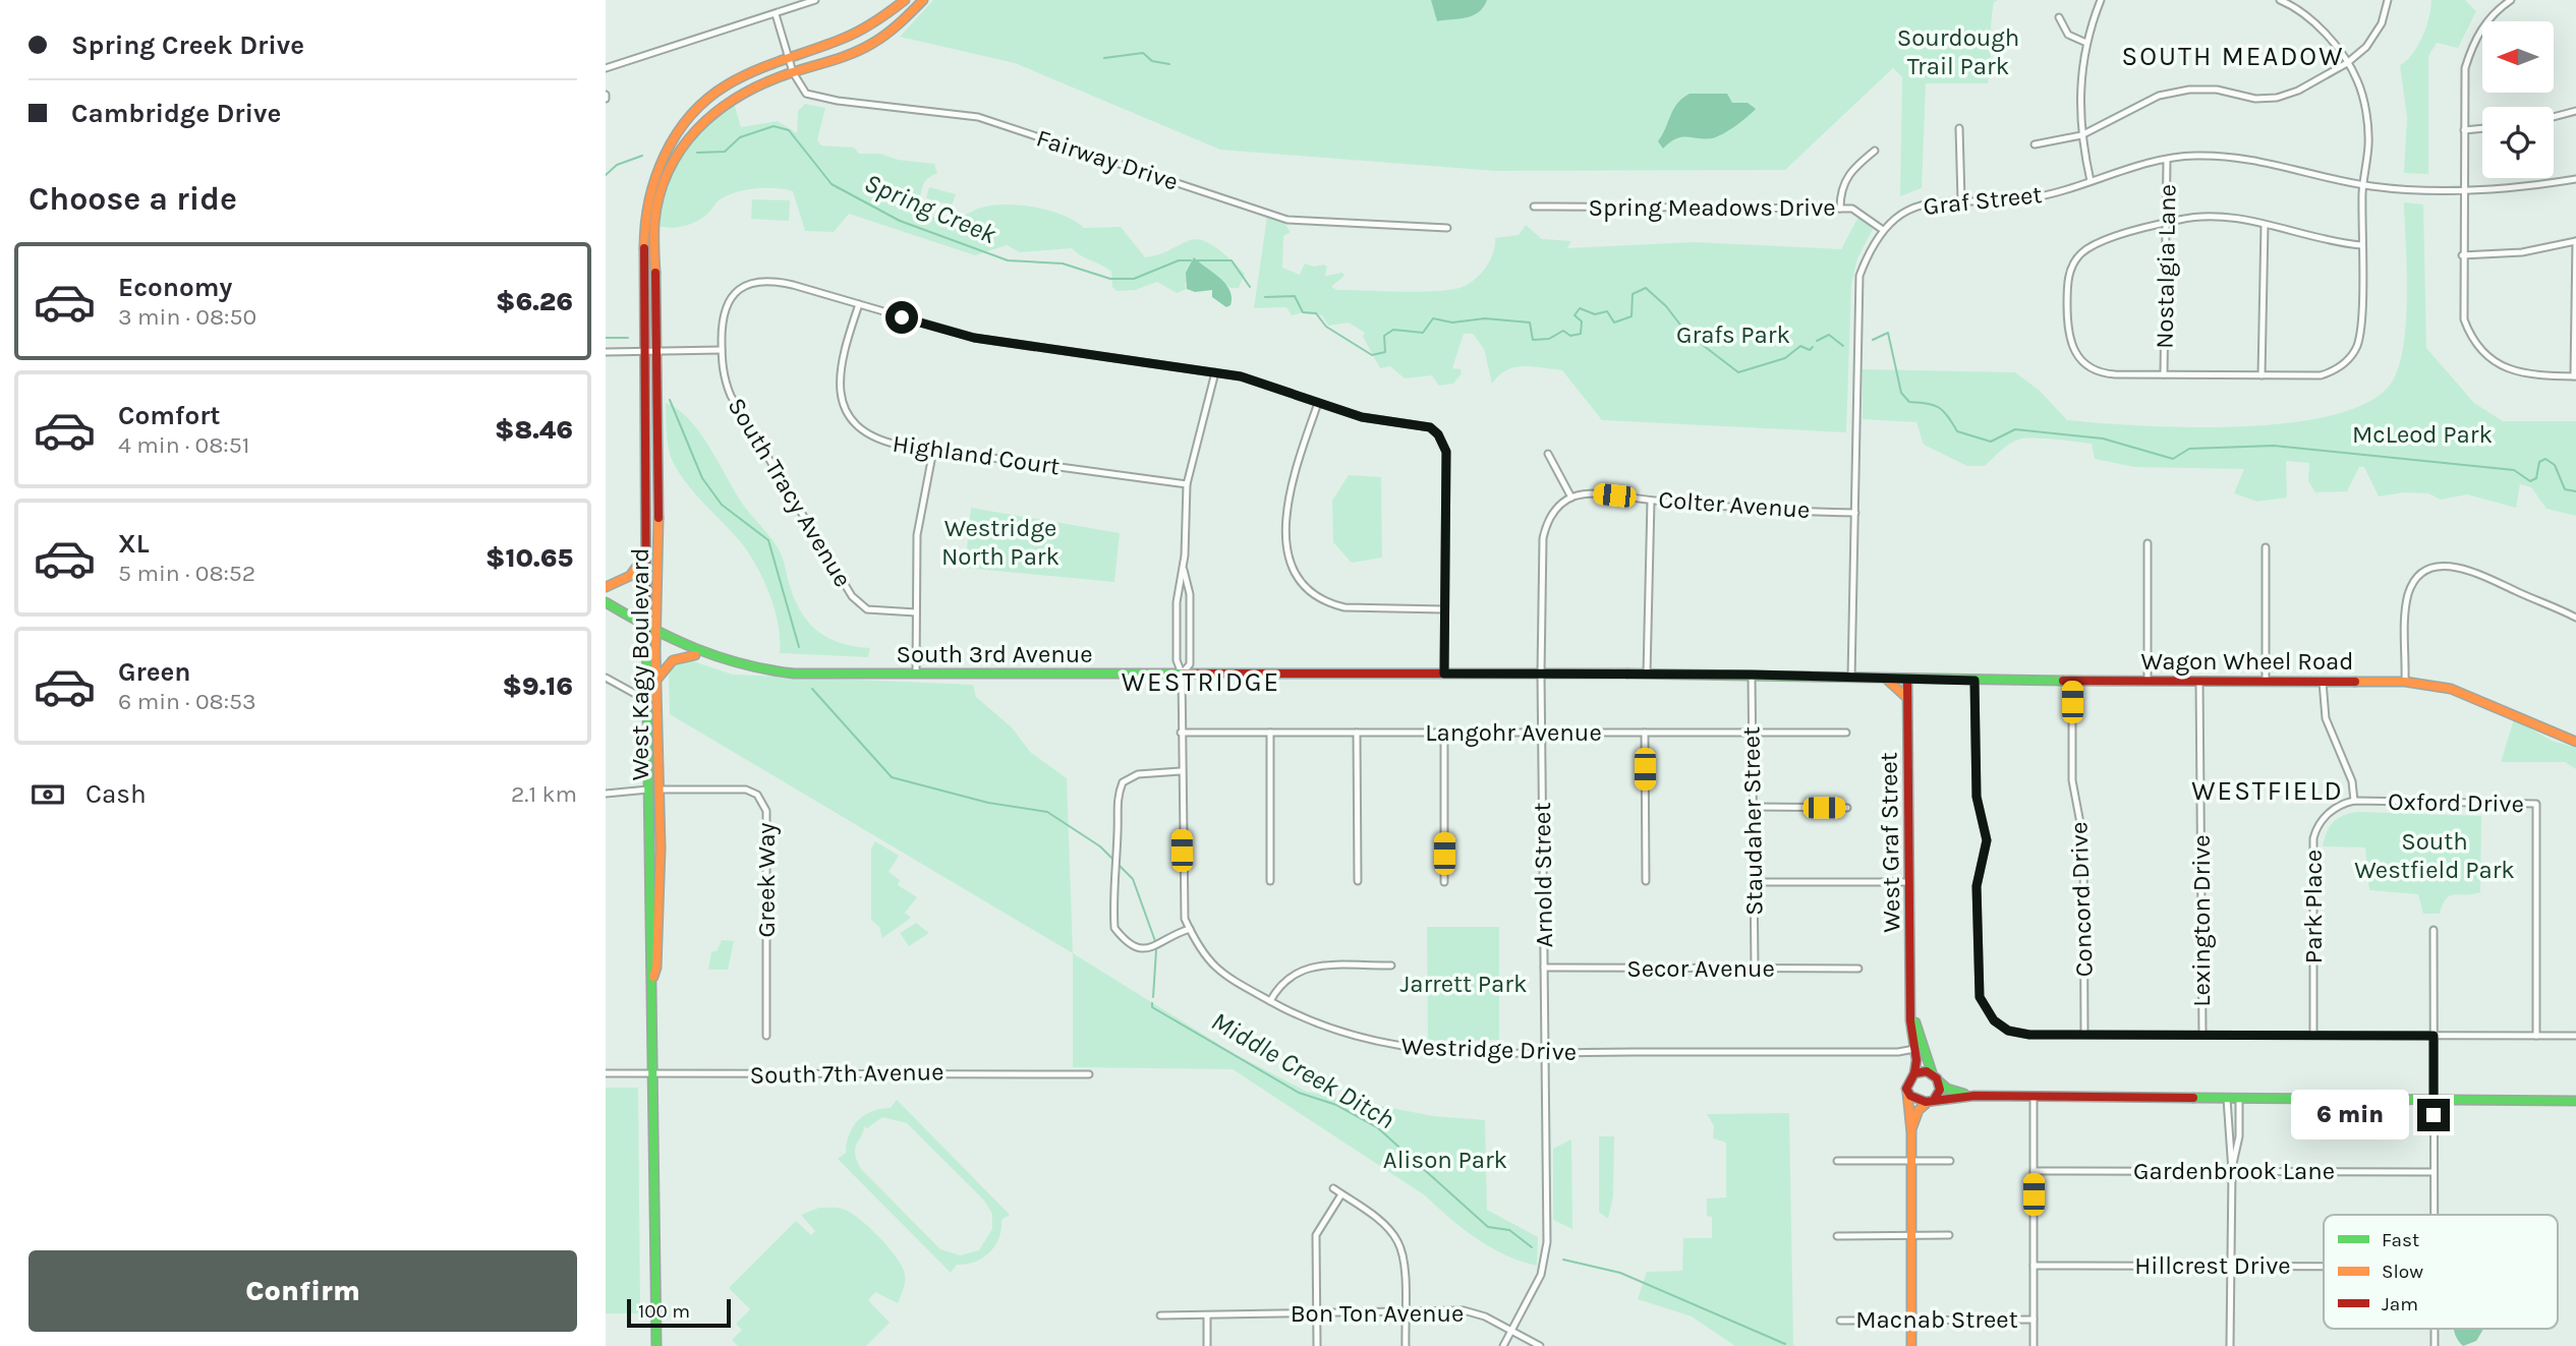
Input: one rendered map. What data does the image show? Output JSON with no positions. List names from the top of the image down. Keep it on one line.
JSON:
{"streets":{"main road":["South 3rd Avenue","Wagon Wheel Road","West Kagy Boulevard","West Graf Street"],"street":["Fairway Drive","Graf Street","Spring Meadows Drive","Nostalgia Lane","Highland Court","South Tracy Avenue","Colter Avenue","Langohr Avenue","Oxford Drive","Staudaher Street","Arnold Street","Greek Way","Concord Drive","Park Place","Lexington Drive","Secor Avenue","Westridge Drive","South 7th Avenue","Gardenbrook Lane","Hillcrest Drive","Bon Ton Avenue","Macnab Street"]},"crossings":[["Fairway Drive","West Kagy Boulevard"],["Graf Street","Spring Meadows Drive"],["Graf Street","Nostalgia Lane"],["Graf Street","Colter Avenue"],["Graf Street","South 3rd Avenue"],["Highland Court","South Tracy Avenue"],["Highland Court","Westridge Drive"],["South Tracy Avenue","South 3rd Avenue"],["South Tracy Avenue","Westridge Drive"],["Colter Avenue","Arnold Street"],["South 3rd Avenue","Wagon Wheel Road"],["South 3rd Avenue","West Kagy Boulevard"],["South 3rd Avenue","Staudaher Street"],["South 3rd Avenue","West Graf Street"],["South 3rd Avenue","Arnold Street"],["South 3rd Avenue","Westridge Drive"],["Wagon Wheel Road","Oxford Drive"],["Wagon Wheel Road","West Graf Street"],["Wagon Wheel Road","Concord Drive"],["Wagon Wheel Road","Lexington Drive"],["West Kagy Boulevard","Greek Way"],["West Kagy Boulevard","South 7th Avenue"],["Langohr Avenue","Staudaher Street"],["Langohr Avenue","Arnold Street"],["Langohr Avenue","Westridge Drive"],["Oxford Drive","Park Place"],["Staudaher Street","Secor Avenue"],["West Graf Street","Westridge Drive"],["Arnold Street","Secor Avenue"],["Arnold Street","Westridge Drive"],["Arnold Street","Bon Ton Avenue"]],"districts":["SOUTH MEADOW","WESTRIDGE","WESTFIELD"],"water":["Spring Creek","Middle Creek Ditch"],"parks":["Sourdough Trail Park","Grafs Park","McLeod Park","Westridge North Park","South Westfield Park","Jarrett Park","Alison Park"],"legend":["Fast","Slow","Jam"],"scale_bar":"100 m","north":"left","page":{"banner":["Spring Creek Drive","Cambridge Drive"],"heading":"Choose a ride","list":[{"name":"Economy","note":"3 min · 08:50","value":"$6.26"},{"name":"Comfort","note":"4 min · 08:51","value":"$8.46"},{"name":"XL","note":"5 min · 08:52","value":"$10.65"},{"name":"Green","note":"6 min · 08:53","value":"$9.16"}],"pay":["Cash","2.1 km"],"bubble":"6 min","buttons":"Confirm","scale":"100 m"}}
